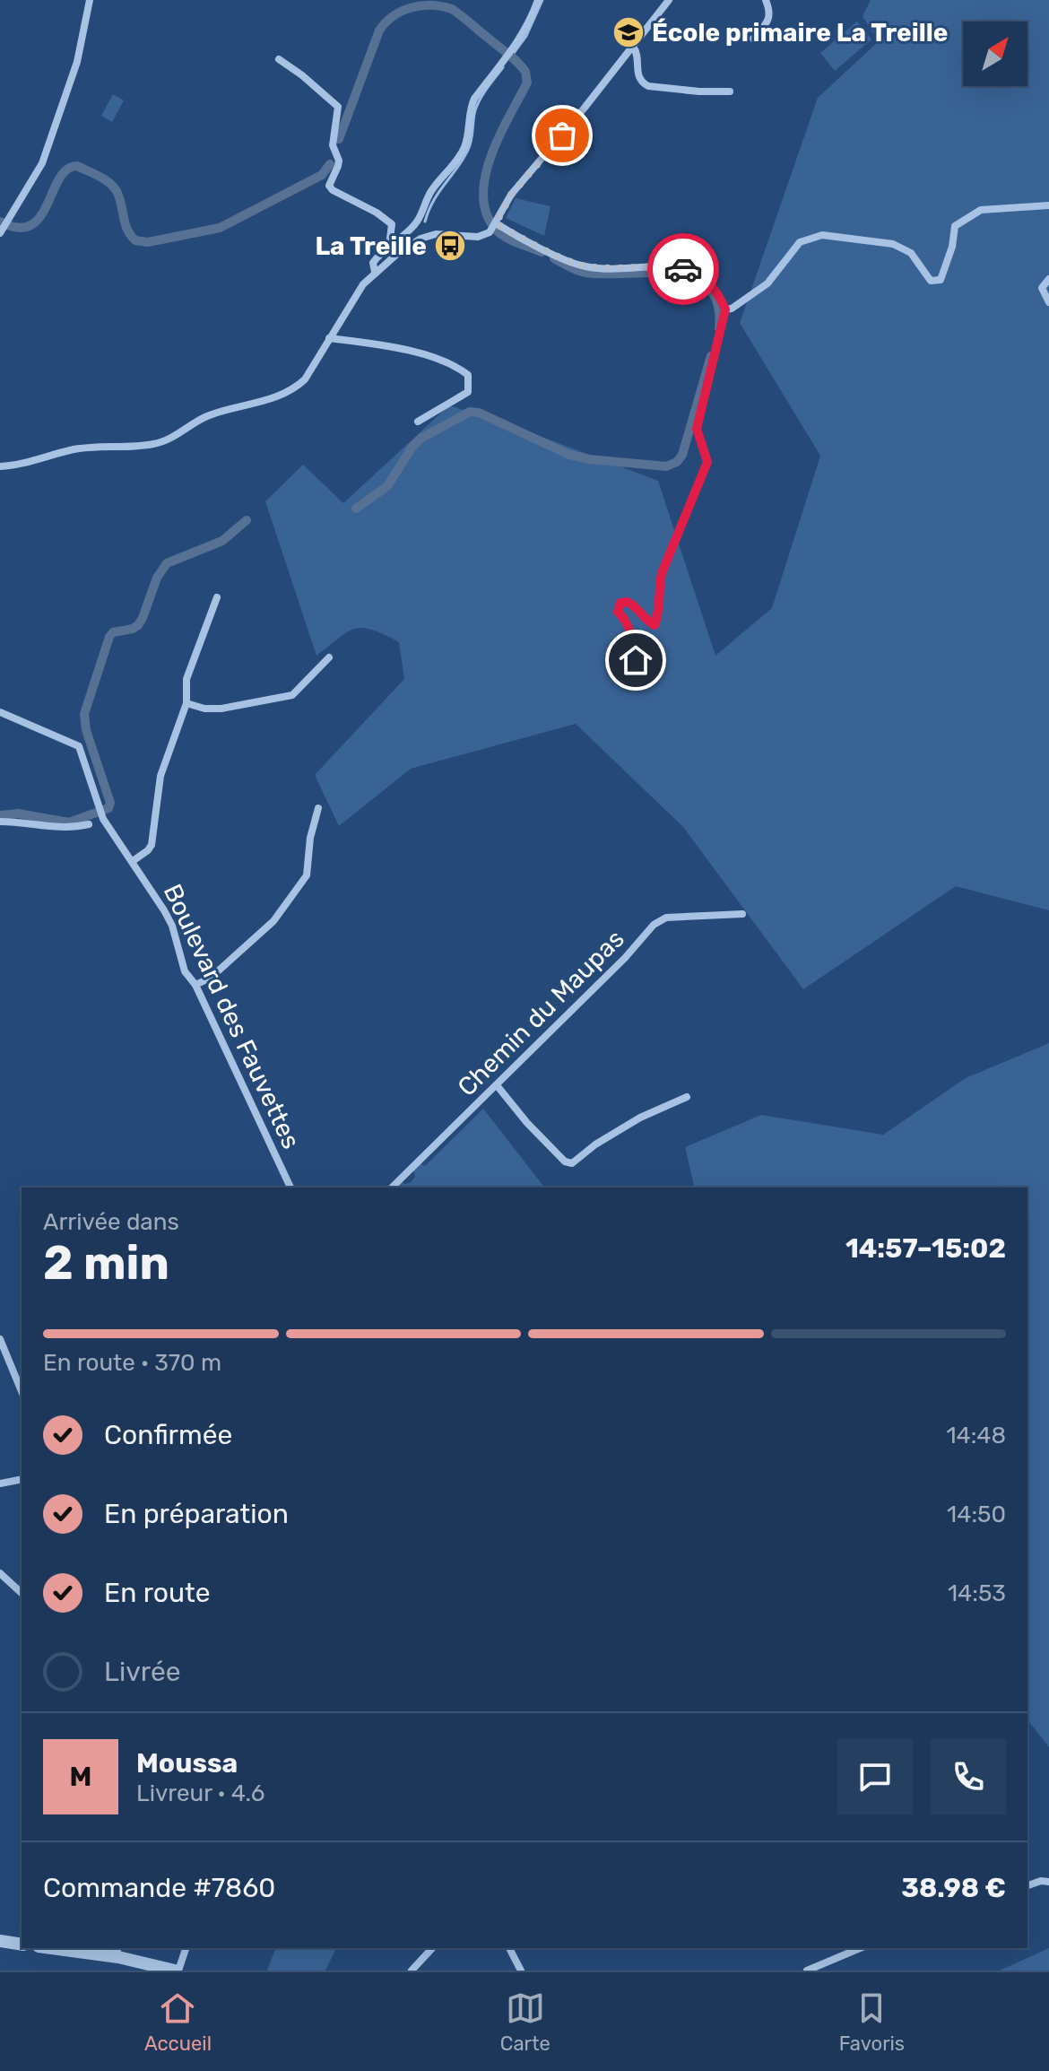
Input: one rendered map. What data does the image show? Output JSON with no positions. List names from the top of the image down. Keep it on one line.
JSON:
{"streets":{"street":["Chemin du Maupas","Boulevard des Fauvettes"]},"places":{"school or university":["École primaire La Treille"],"bus stop":["La Treille"]},"north":"top right","page":{"heading":["2 min","Arrivée dans","14:57–15:02"],"panel":["Moussa","Livreur · 4.6","Commande #7860","38.98 €"],"bar":"En route · 370 m","list":[["Confirmée","14:48"],["En préparation","14:50"],["En route","14:53"],"Livrée"],"round":"M","tabs":["Accueil","Carte","Favoris"]}}
